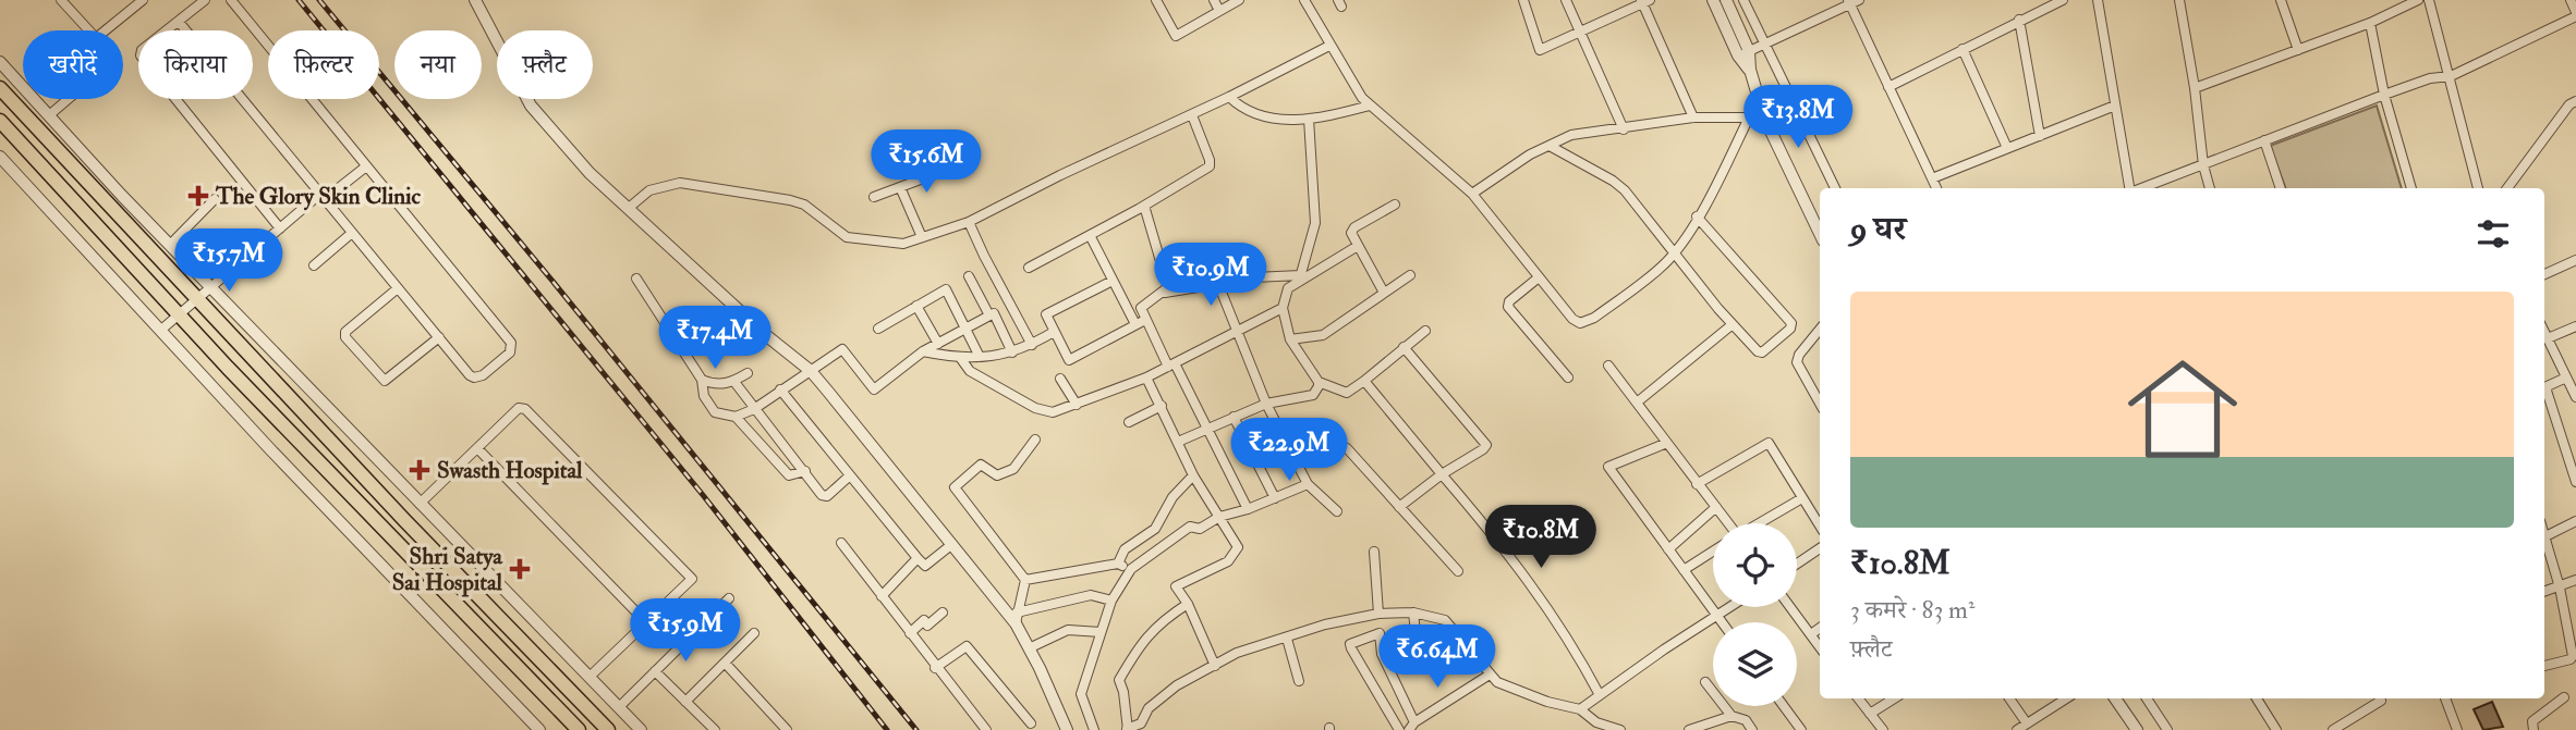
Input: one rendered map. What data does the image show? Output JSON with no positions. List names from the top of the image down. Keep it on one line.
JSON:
{"places":{"health":["The Glory Skin Clinic","Swasth Hospital","Shri Satya Sai Hospital"]},"page":{"chip":["खरीदें","किराया","फ़िल्टर","नया","फ़्लैट"],"price":["₹13.8M","₹15.6M","₹15.7M","₹10.9M","₹17.4M","₹22.9M","₹10.8M","₹15.9M","₹6.64M"],"heading":"9 घर","list":[{"name":"₹10.8M","note":"3 कमरे · 83 m² · फ़्लैट"}]}}
